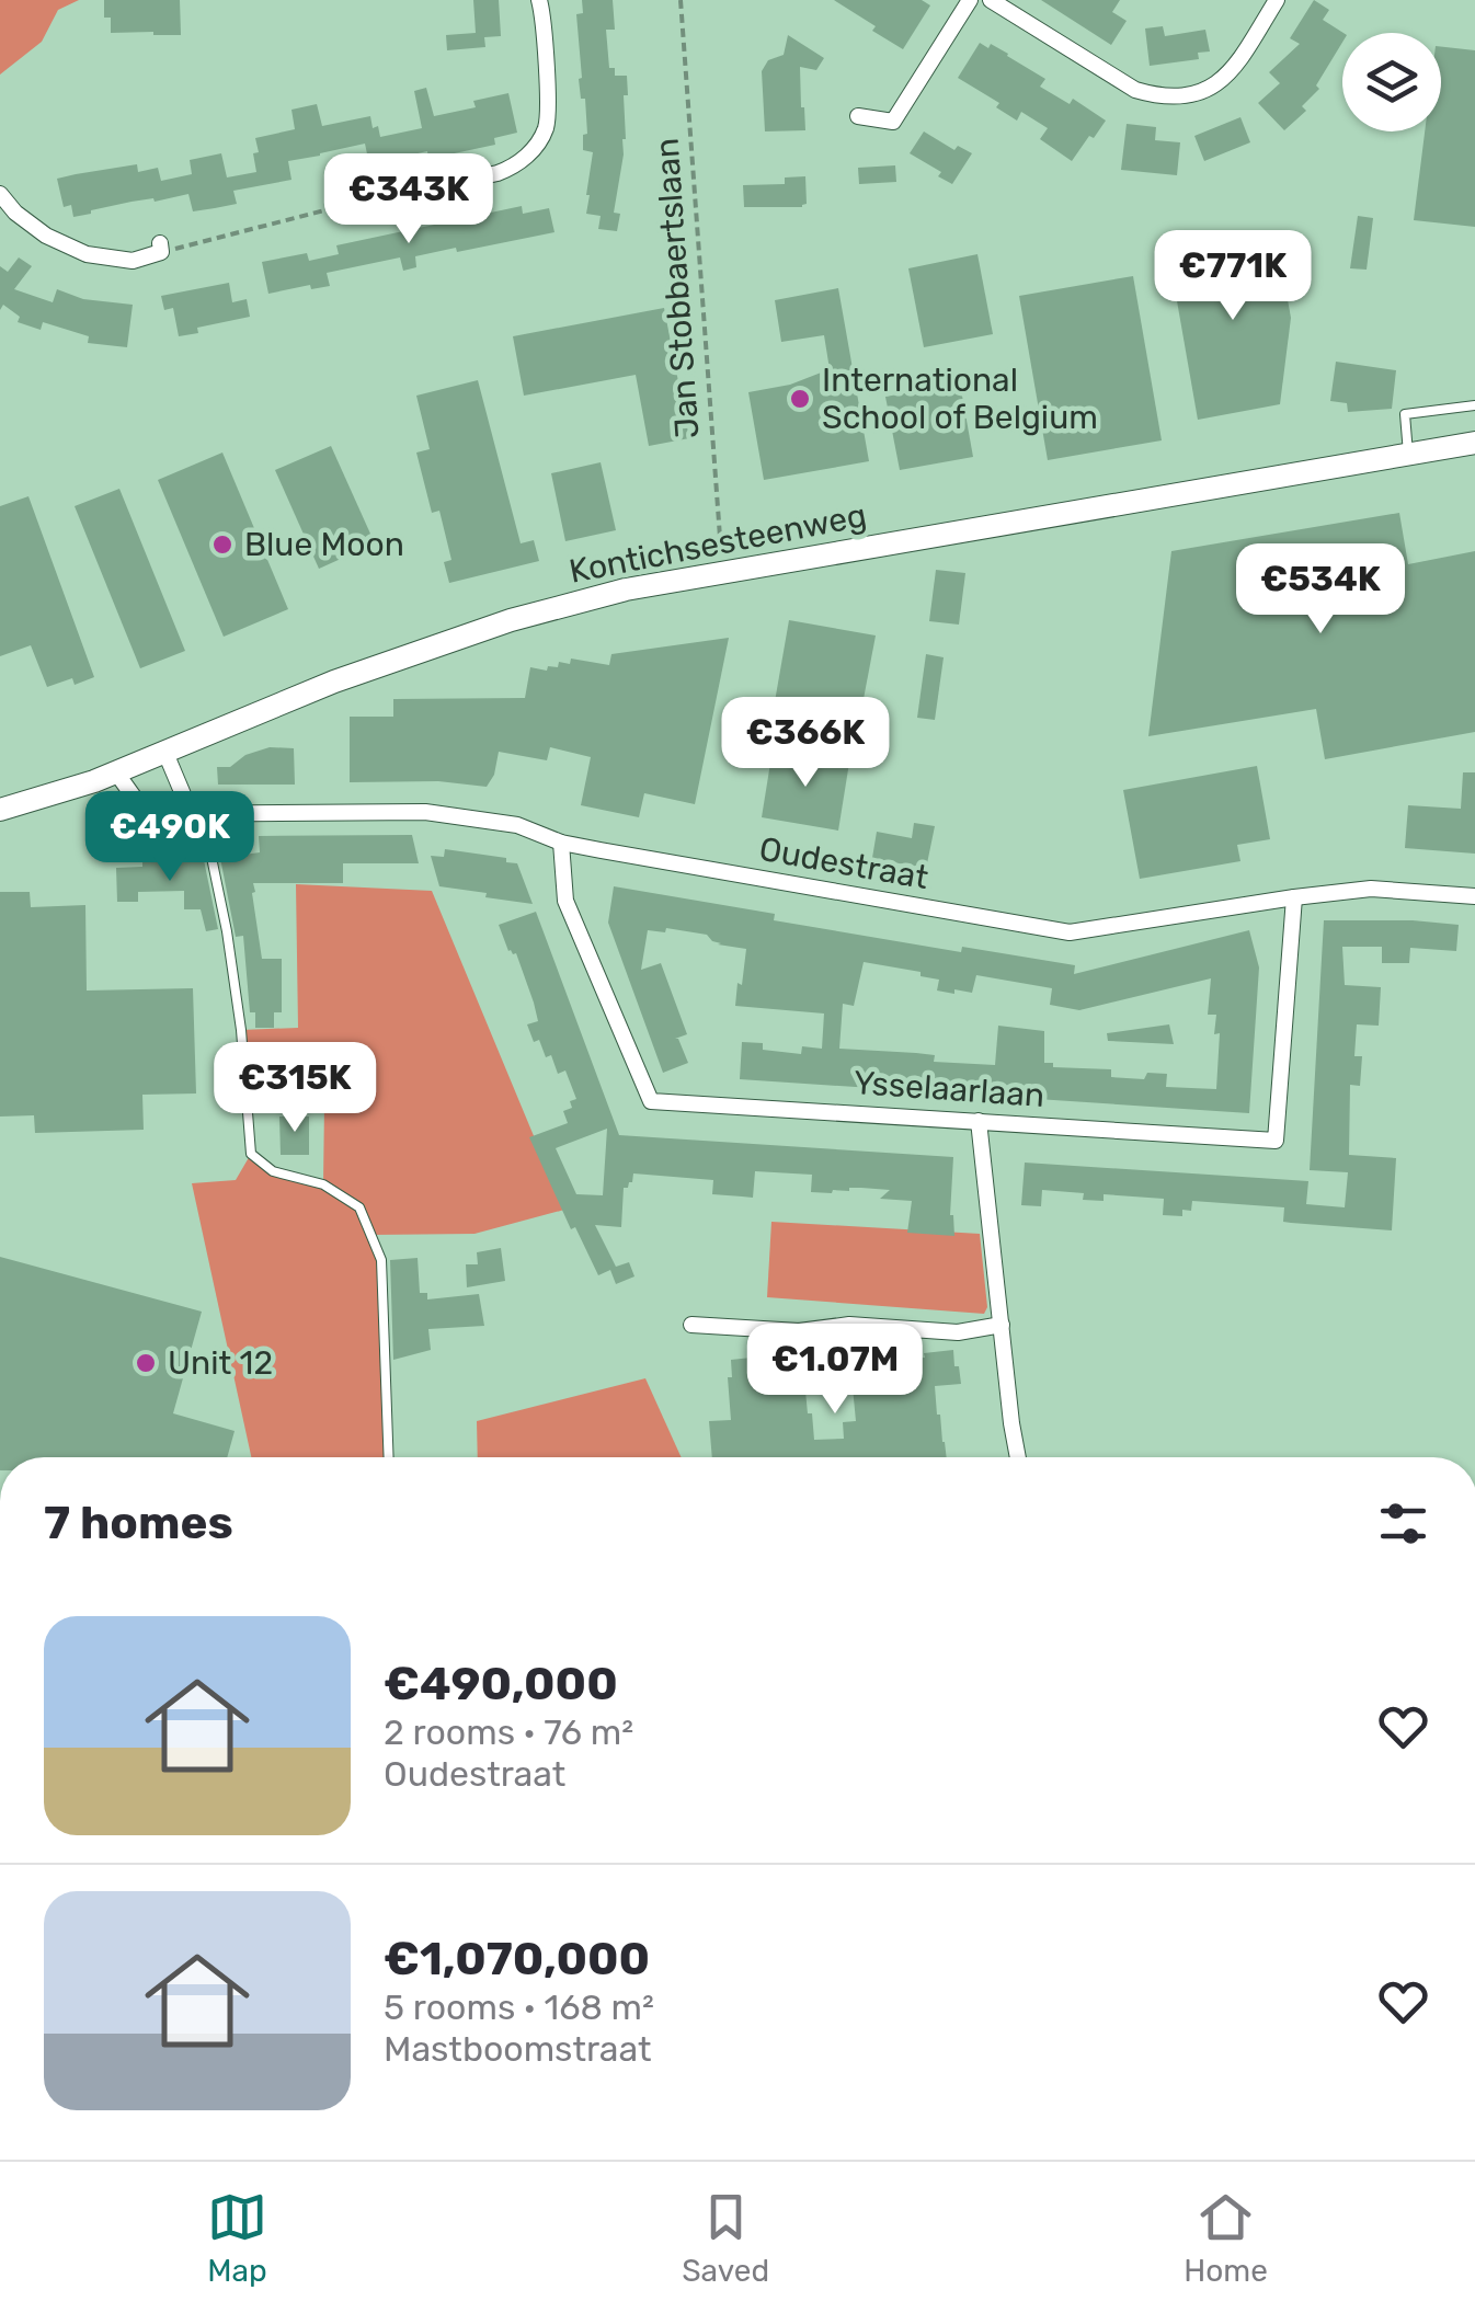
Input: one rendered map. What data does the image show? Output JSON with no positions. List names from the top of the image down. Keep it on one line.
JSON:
{"streets":{"street":["Kontichsesteenweg","Oudestraat","Ysselaarlaan"],"path":["Jan Stobbaertslaan"]},"crossings":[["Jan Stobbaertslaan","Kontichsesteenweg"],["Kontichsesteenweg","Oudestraat"],["Oudestraat","Ysselaarlaan"]],"places":["International School of Belgium","Blue Moon","Unit 12"],"page":{"price":["€343K","€771K","€534K","€366K","€490K","€315K","€1.07M"],"heading":"7 homes","list":[{"name":"€490,000","note":"2 rooms · 76 m² · Oudestraat"},{"name":"€1,070,000","note":"5 rooms · 168 m² · Mastboomstraat"}],"tabs":["Map","Saved","Home"]}}
